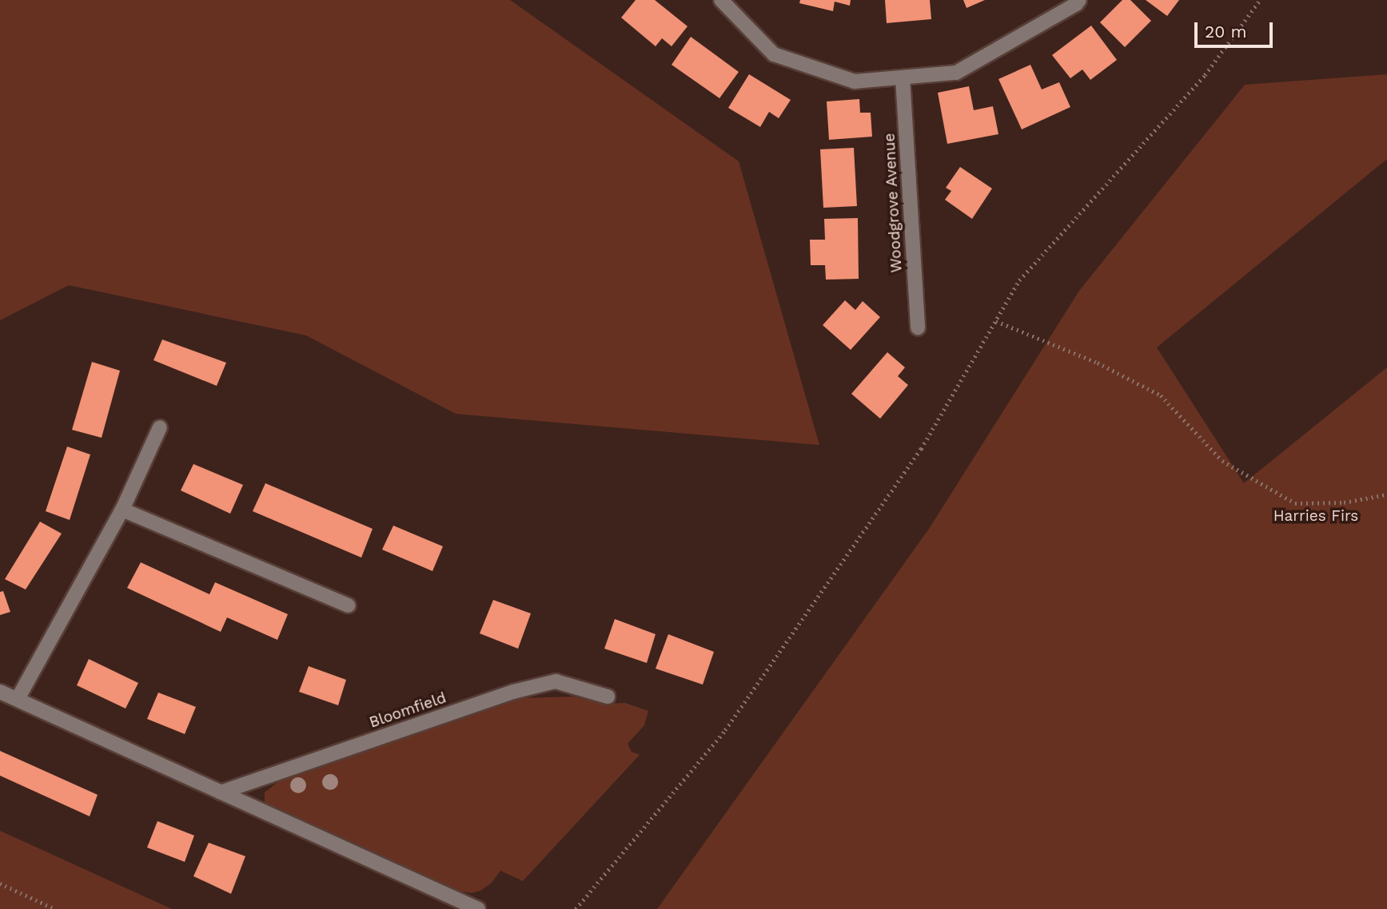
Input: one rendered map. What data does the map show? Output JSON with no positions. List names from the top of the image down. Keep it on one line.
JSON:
{"streets":{"street":["Woodgrove Avenue","Bloomfield"]},"parks":["Harries Firs"],"scale_bar":"20 m"}
